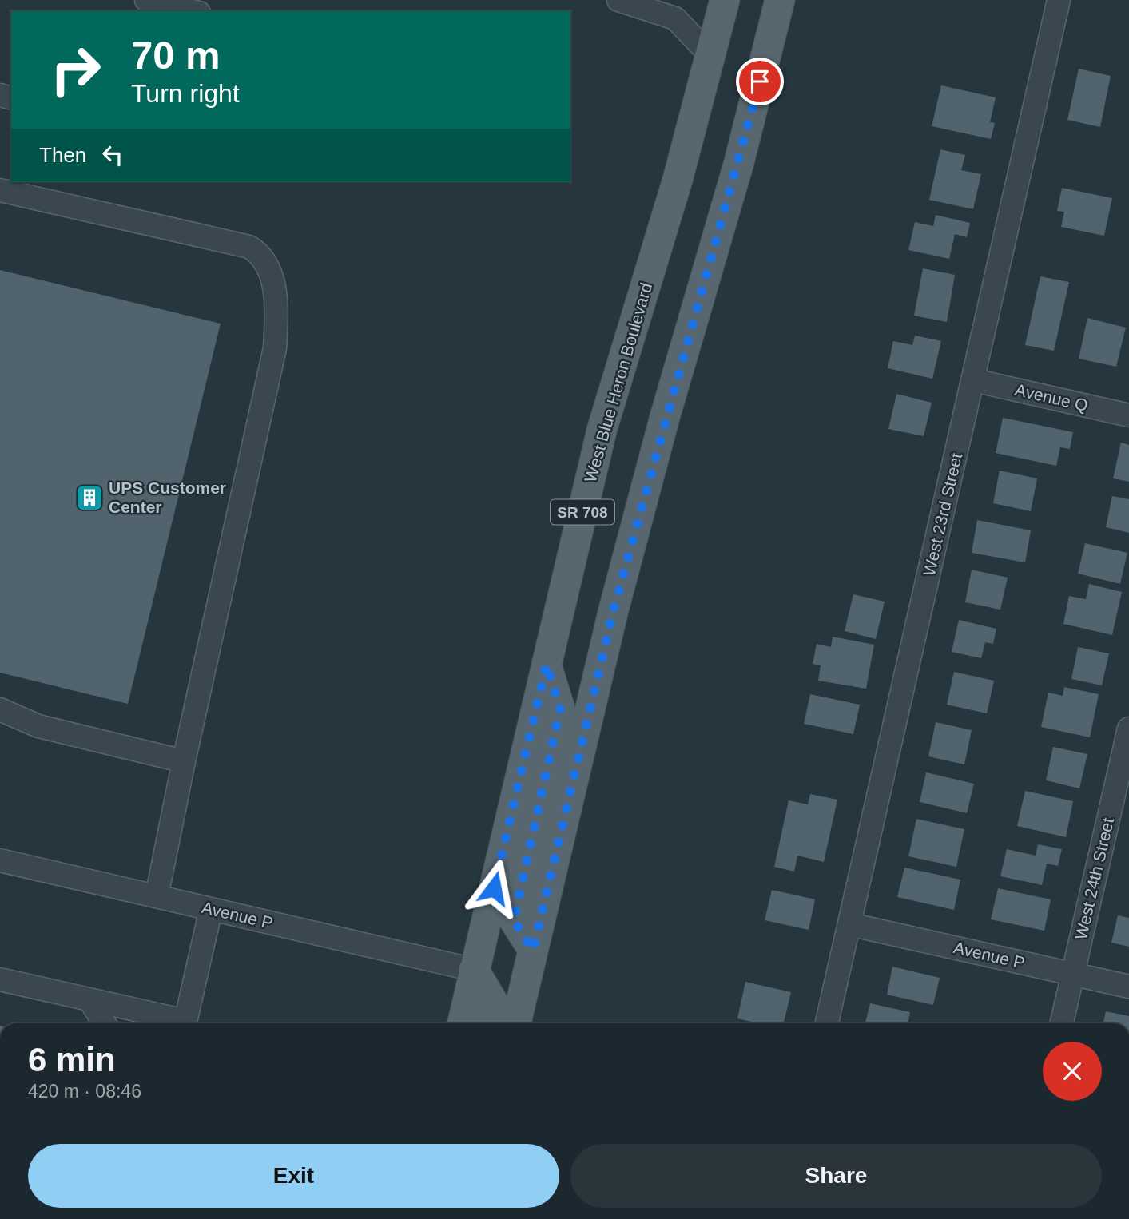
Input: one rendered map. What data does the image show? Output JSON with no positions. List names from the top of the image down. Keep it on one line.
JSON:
{"streets":{"main road":["West Blue Heron Boulevard","SR 708"],"street":["Avenue Q","West 23rd Street","West 24th Street","Avenue P"]},"crossings":[["West Blue Heron Boulevard","Avenue P"],["Avenue Q","West 23rd Street"],["West 23rd Street","Avenue P"],["West 24th Street","Avenue P"]],"places":{"building":["UPS Customer Center"]},"page":{"turn":["70 m","Turn right"],"then":"Then","heading":["6 min","420 m · 08:46"],"buttons":["Exit","Share"]}}
